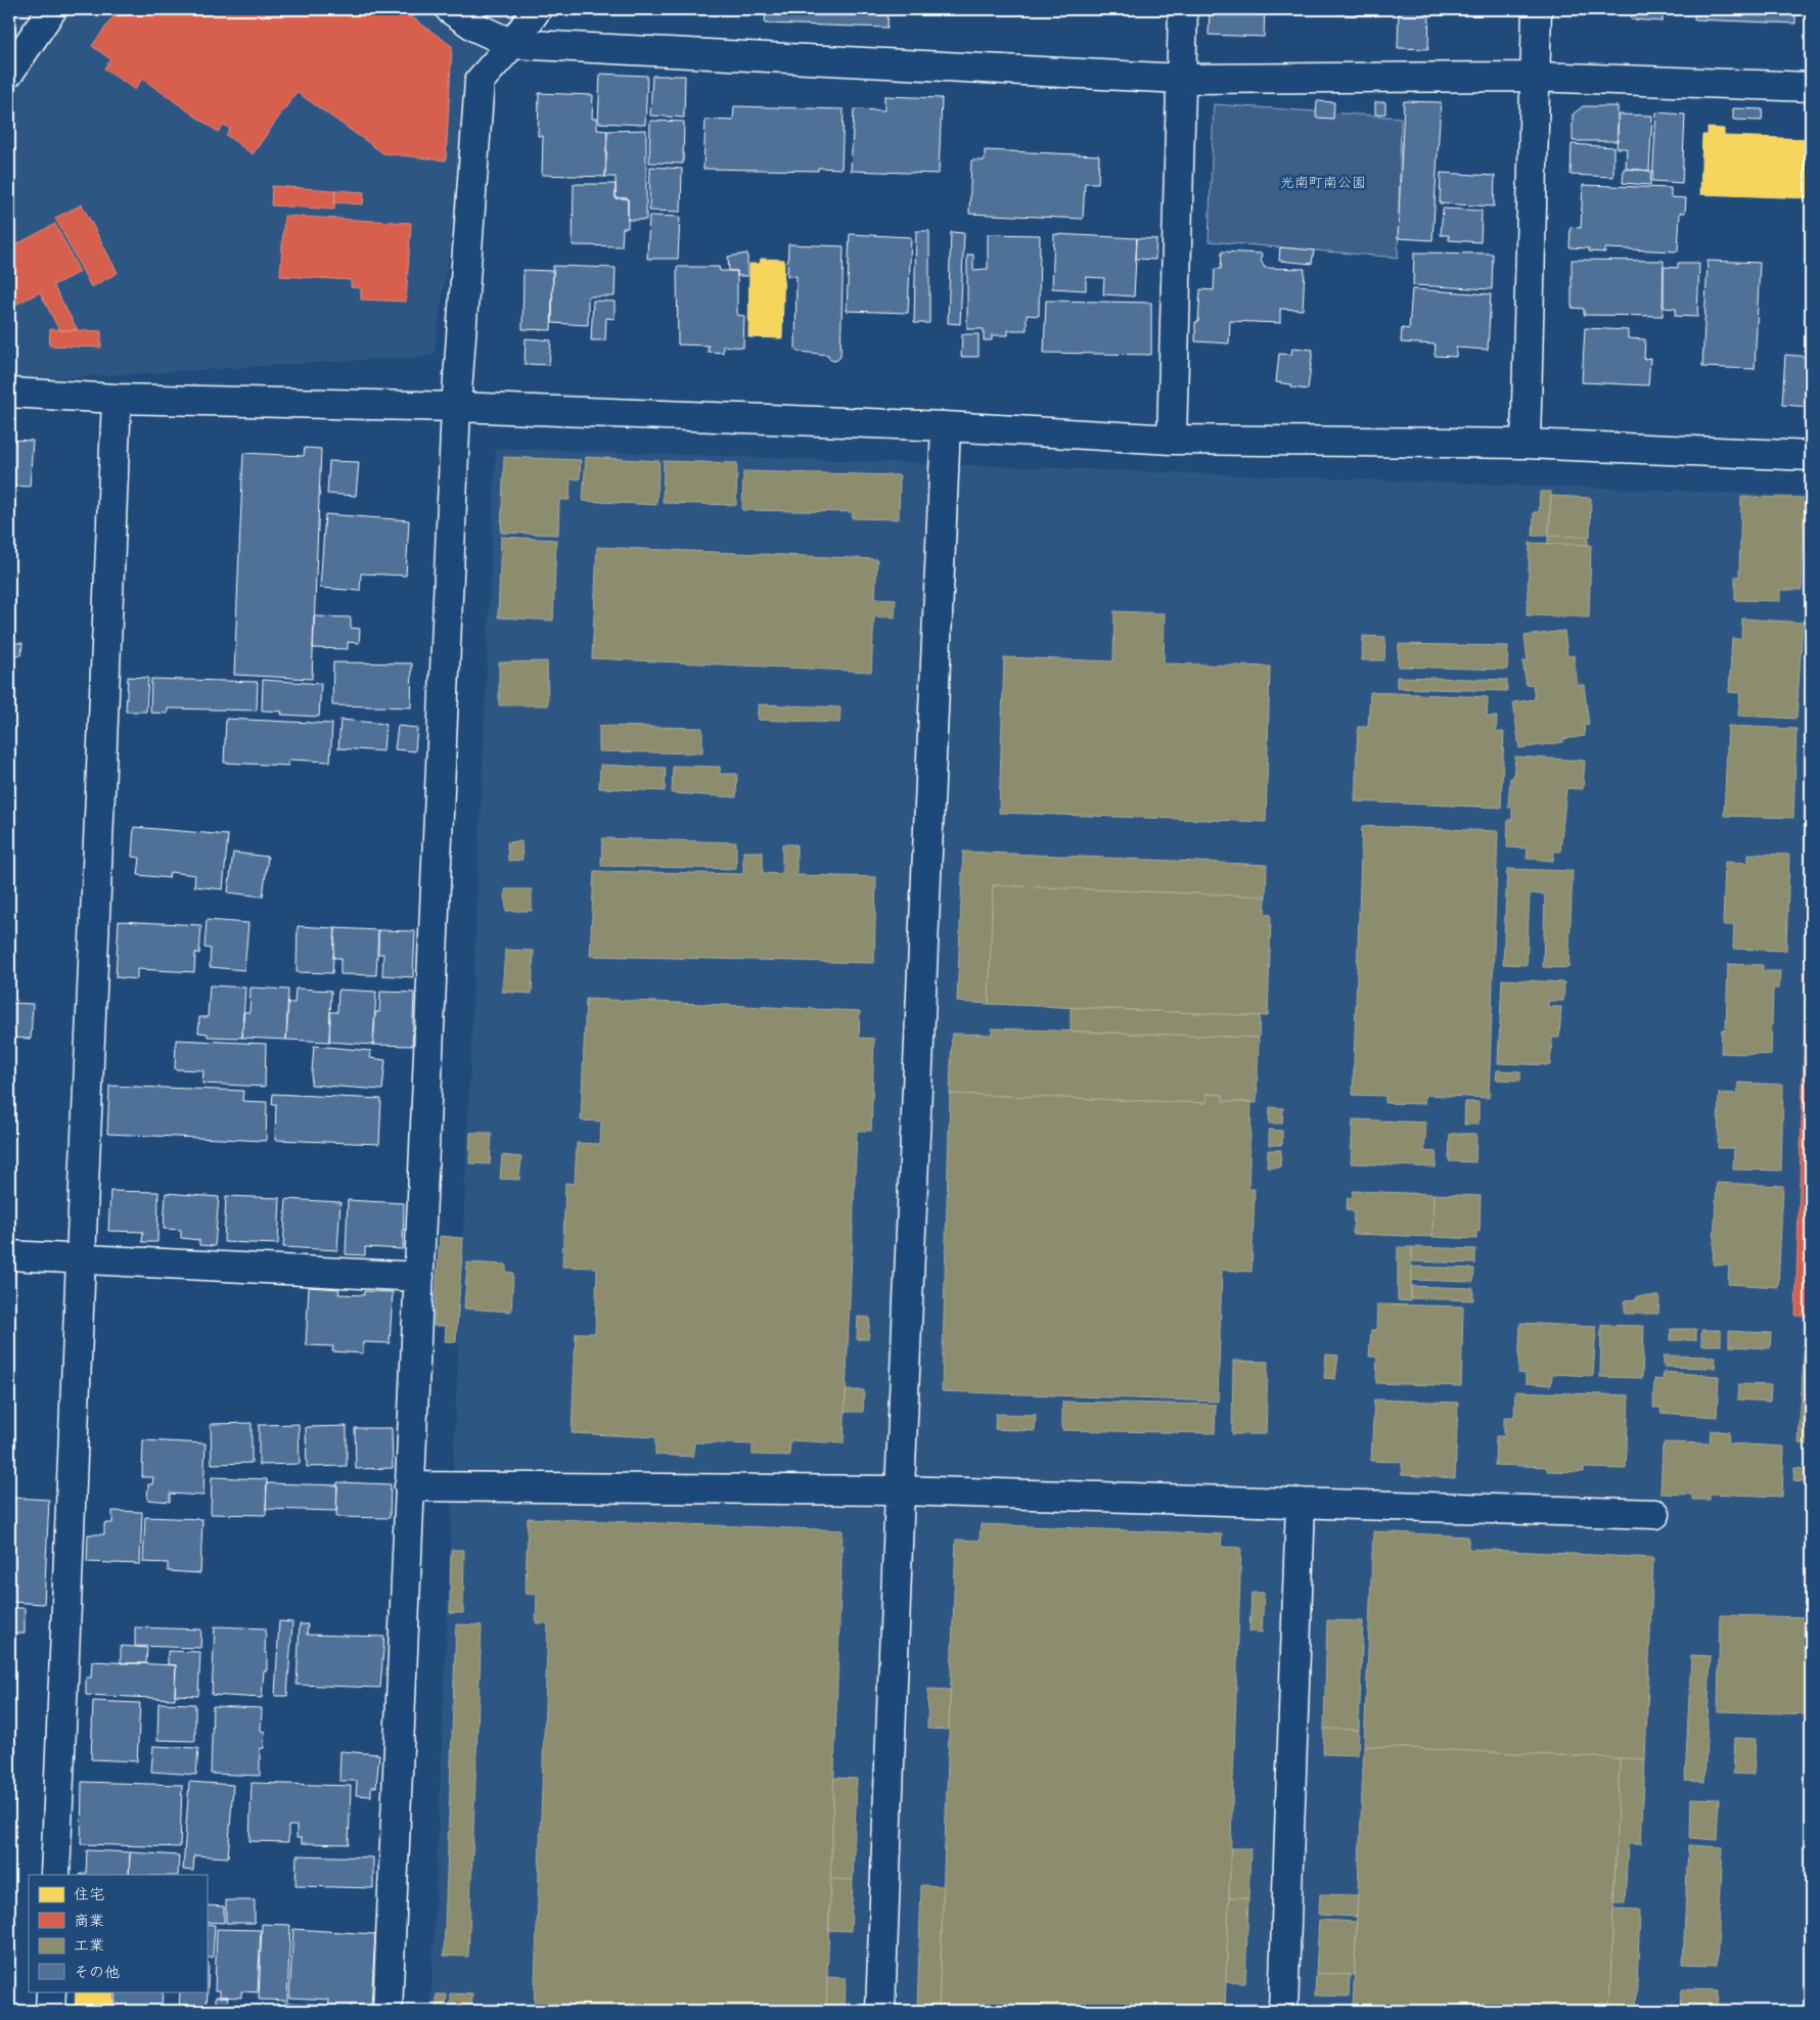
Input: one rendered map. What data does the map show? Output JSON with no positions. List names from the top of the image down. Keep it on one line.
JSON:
{"parks":["光南町南公園"],"legend":["住宅","商業","工業","その他"]}
